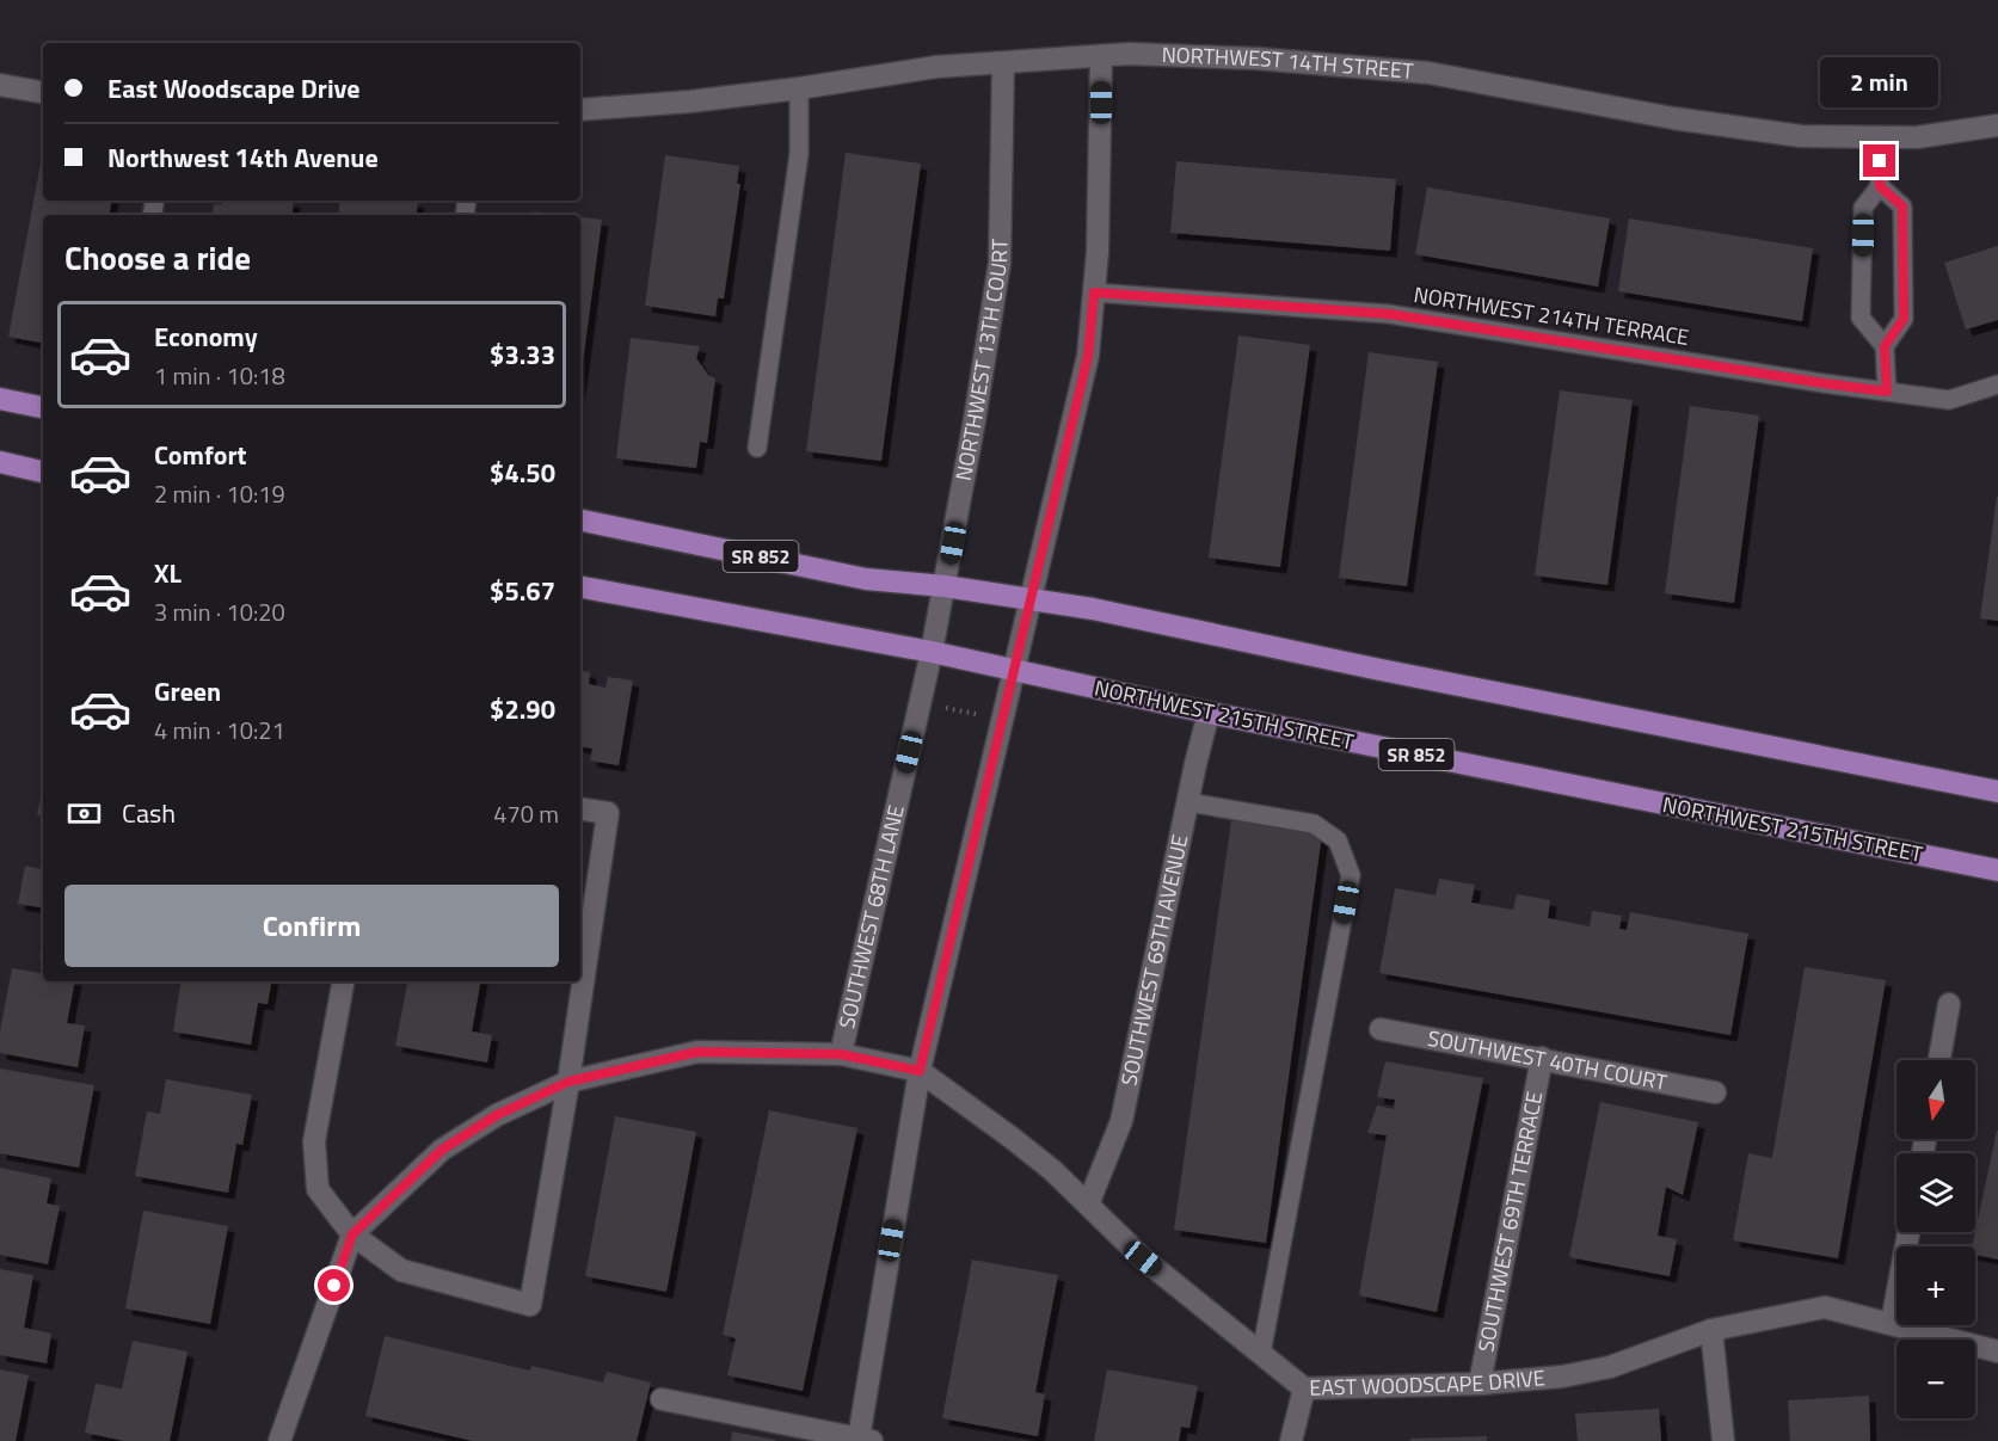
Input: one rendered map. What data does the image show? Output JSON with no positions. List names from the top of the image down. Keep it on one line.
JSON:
{"streets":{"main road":["SR 852","NORTHWEST 215TH STREET"],"street":["NORTHWEST 14TH STREET","NORTHWEST 13TH COURT","SOUTHWEST 68TH LANE","SOUTHWEST 69TH AVENUE","SOUTHWEST 40TH COURT","SOUTHWEST 69TH TERRACE","EAST WOODSCAPE DRIVE"],"lane":["NORTHWEST 214TH TERRACE"]},"crossings":[["NORTHWEST 14TH STREET","NORTHWEST 13TH COURT"],["NORTHWEST 13TH COURT","SR 852"],["NORTHWEST 13TH COURT","NORTHWEST 215TH STREET"],["NORTHWEST 13TH COURT","SOUTHWEST 68TH LANE"],["NORTHWEST 215TH STREET","SOUTHWEST 68TH LANE"],["NORTHWEST 215TH STREET","SOUTHWEST 69TH AVENUE"],["SOUTHWEST 68TH LANE","EAST WOODSCAPE DRIVE"],["SOUTHWEST 69TH AVENUE","EAST WOODSCAPE DRIVE"],["SOUTHWEST 40TH COURT","SOUTHWEST 69TH TERRACE"],["SOUTHWEST 69TH TERRACE","EAST WOODSCAPE DRIVE"]],"north":"bottom","page":{"banner":["East Woodscape Drive","Northwest 14th Avenue"],"bubble":"2 min","heading":"Choose a ride","list":[{"name":"Economy","note":"1 min · 10:18","value":"$3.33"},{"name":"Comfort","note":"2 min · 10:19","value":"$4.50"},{"name":"XL","note":"3 min · 10:20","value":"$5.67"},{"name":"Green","note":"4 min · 10:21","value":"$2.90"}],"pay":["Cash","470 m"],"buttons":"Confirm","map_buttons":["+","−"]}}
